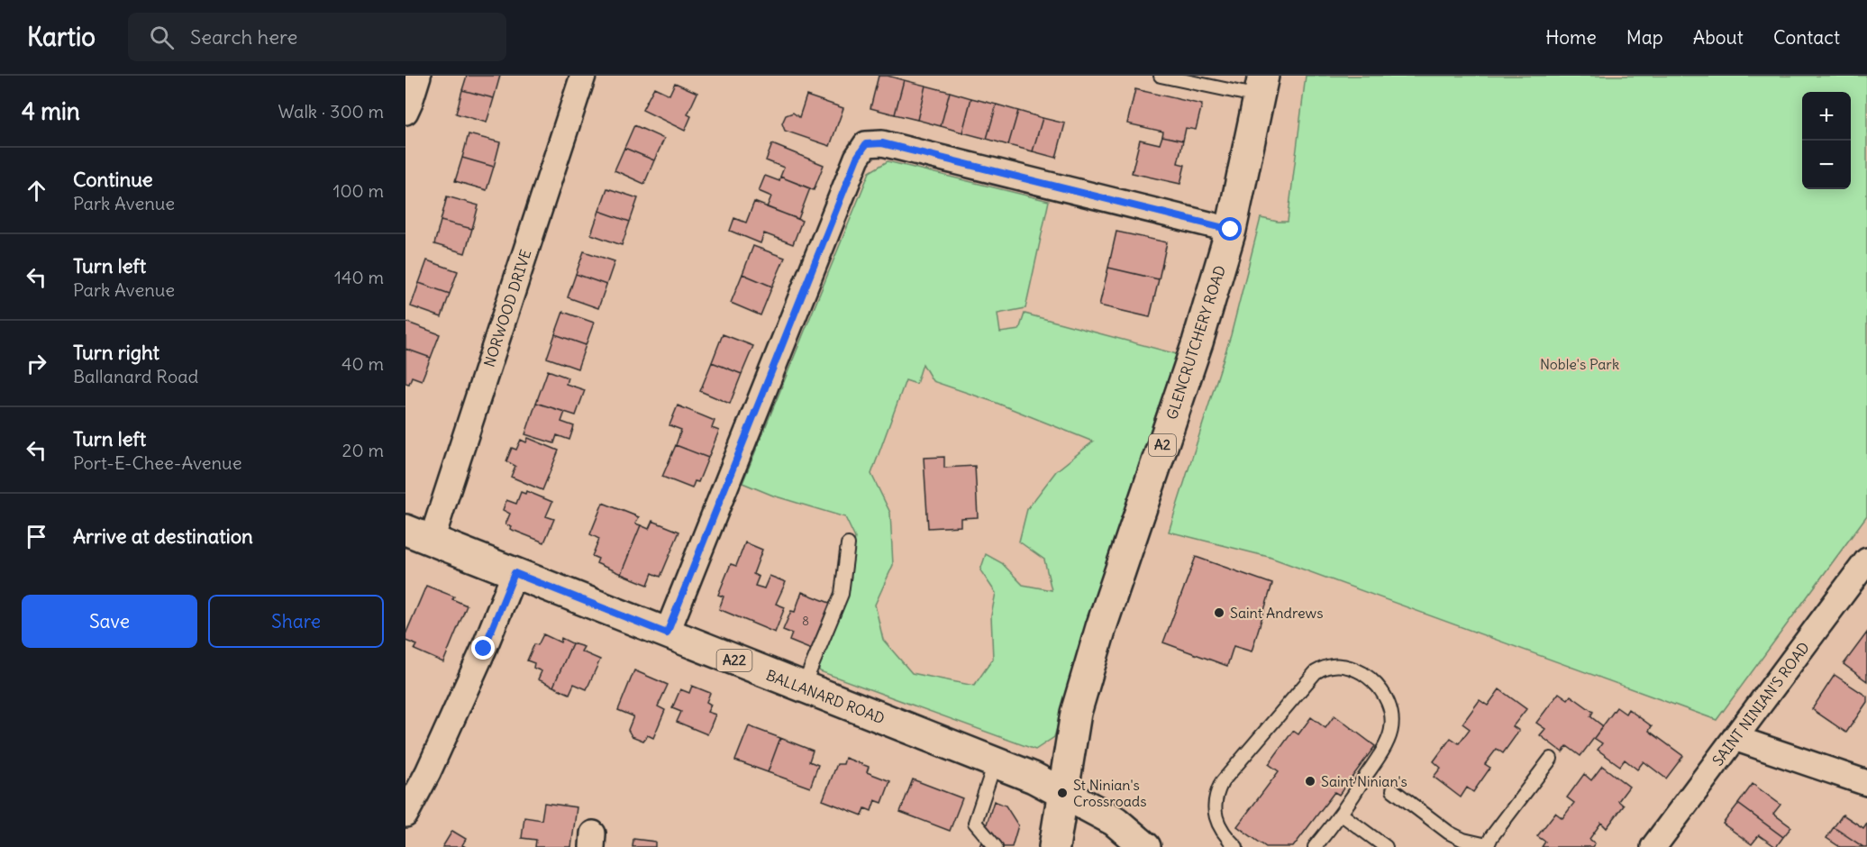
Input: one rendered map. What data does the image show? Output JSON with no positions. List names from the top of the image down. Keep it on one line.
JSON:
{"streets":{"main road":["GLENCRUTCHERY ROAD","A2","A22","BALLANARD ROAD"],"street":["NORWOOD DRIVE","SAINT NINIAN'S ROAD"]},"crossings":[["NORWOOD DRIVE","BALLANARD ROAD"],["GLENCRUTCHERY ROAD","A2"],["GLENCRUTCHERY ROAD","A22"],["GLENCRUTCHERY ROAD","BALLANARD ROAD"],["A2","A22"],["A2","BALLANARD ROAD"],["A22","BALLANARD ROAD"]],"parks":["Noble's Park"],"places":["Saint Andrews","Saint Ninian's","St Ninian's Crossroads"],"house_numbers":["8"],"page":{"header":"Kartio","search":"Search here","nav":["Home","Map","About","Contact"],"heading":["4 min","Walk · 300 m"],"map_buttons":["+","−"],"list":[["Continue","Park Avenue","100 m"],["Turn left","Park Avenue","140 m"],["Turn right","Ballanard Road","40 m"],["Turn left","Port-E-Chee-Avenue","20 m"],"Arrive at destination"],"buttons":["Save","Share"]}}
